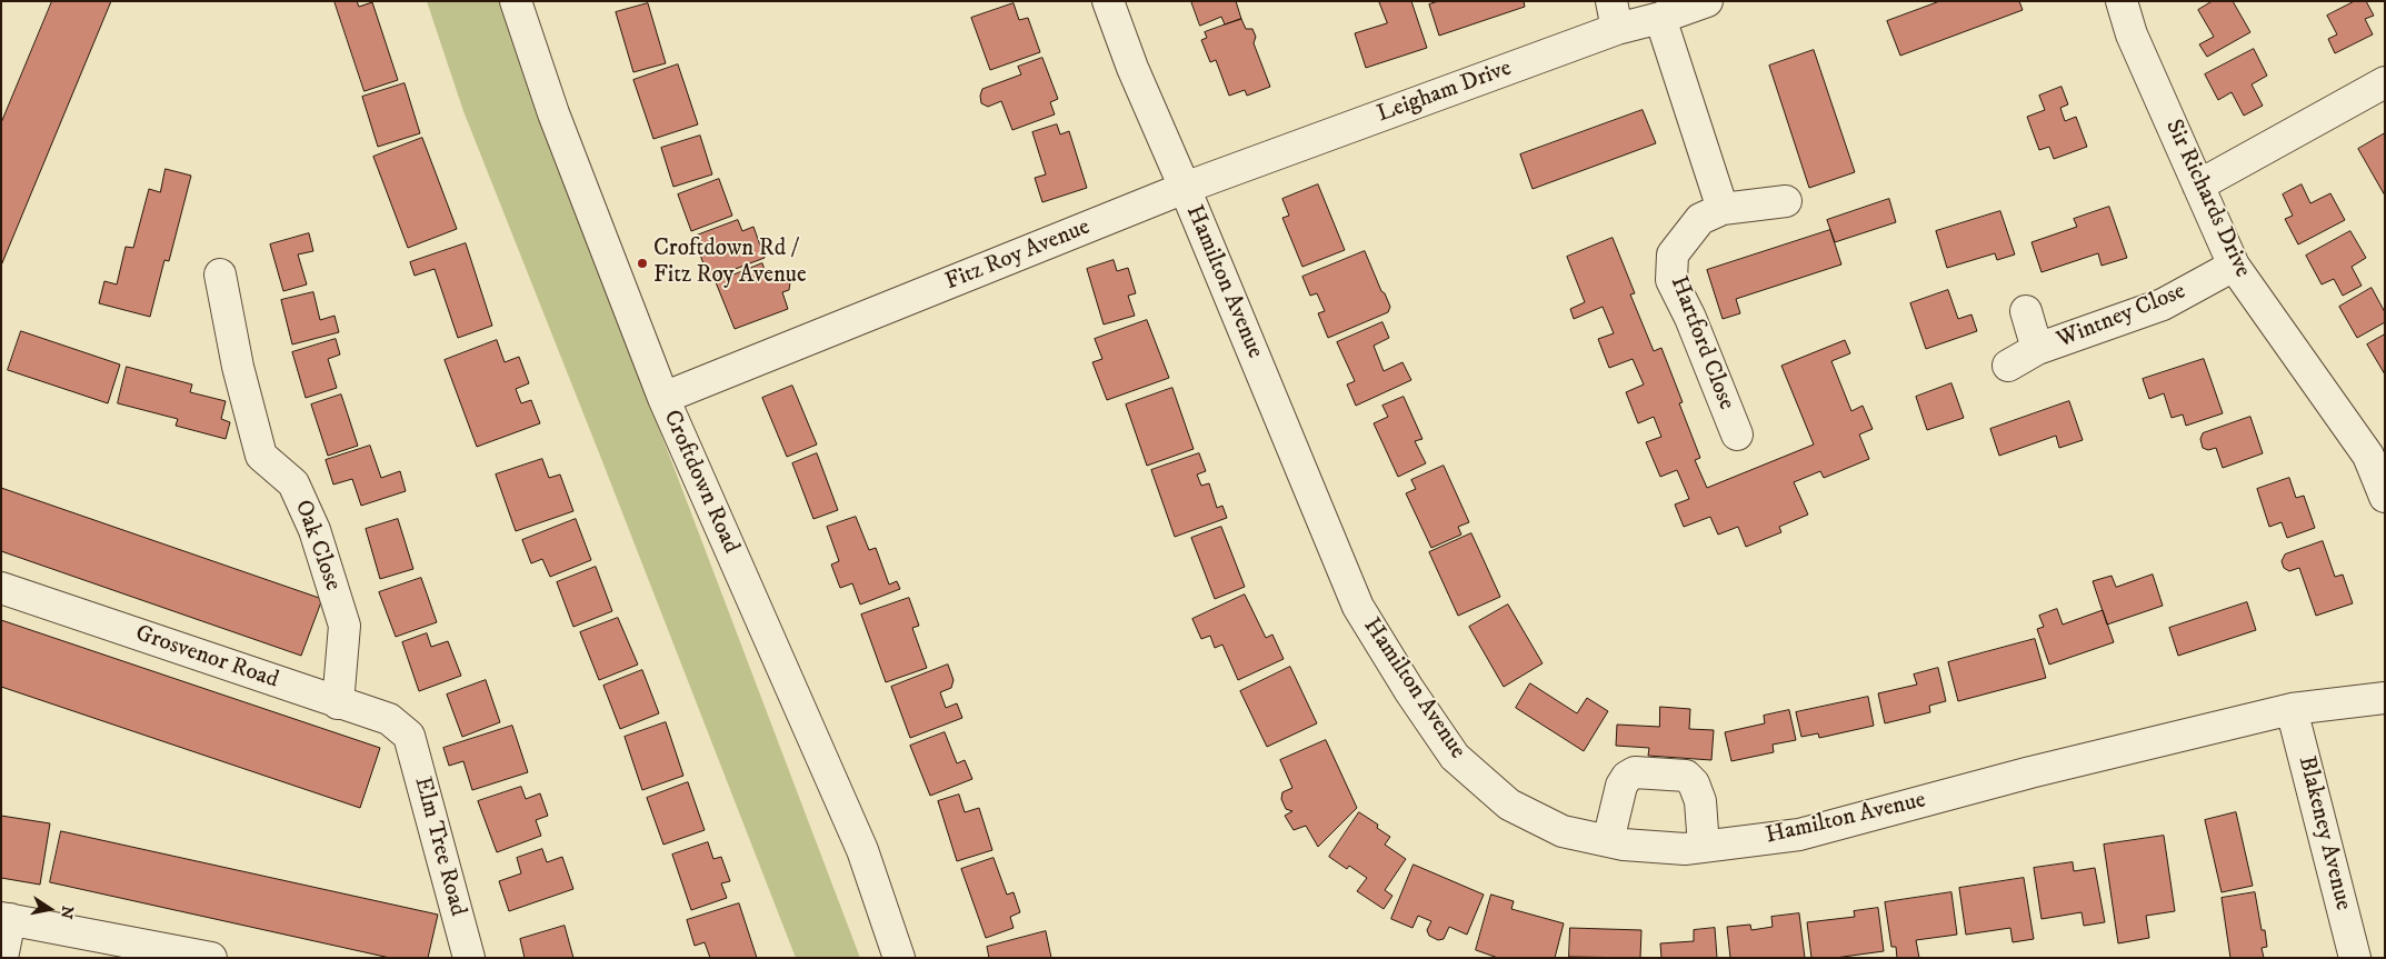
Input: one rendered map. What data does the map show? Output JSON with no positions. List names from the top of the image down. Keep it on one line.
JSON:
{"streets":{"street":["Leigham Drive","Sir Richards Drive","Fitz Roy Avenue","Hamilton Avenue","Wintney Close","Hartford Close","Croftdown Road","Oak Close","Grosvenor Road","Blakeney Avenue","Elm Tree Road"]},"crossings":[["Leigham Drive","Fitz Roy Avenue"],["Leigham Drive","Hamilton Avenue"],["Sir Richards Drive","Wintney Close"],["Fitz Roy Avenue","Hamilton Avenue"],["Fitz Roy Avenue","Croftdown Road"],["Hamilton Avenue","Blakeney Avenue"],["Oak Close","Grosvenor Road"],["Grosvenor Road","Elm Tree Road"]],"places":["Croftdown Rd / Fitz Roy Avenue"],"north":"right"}
